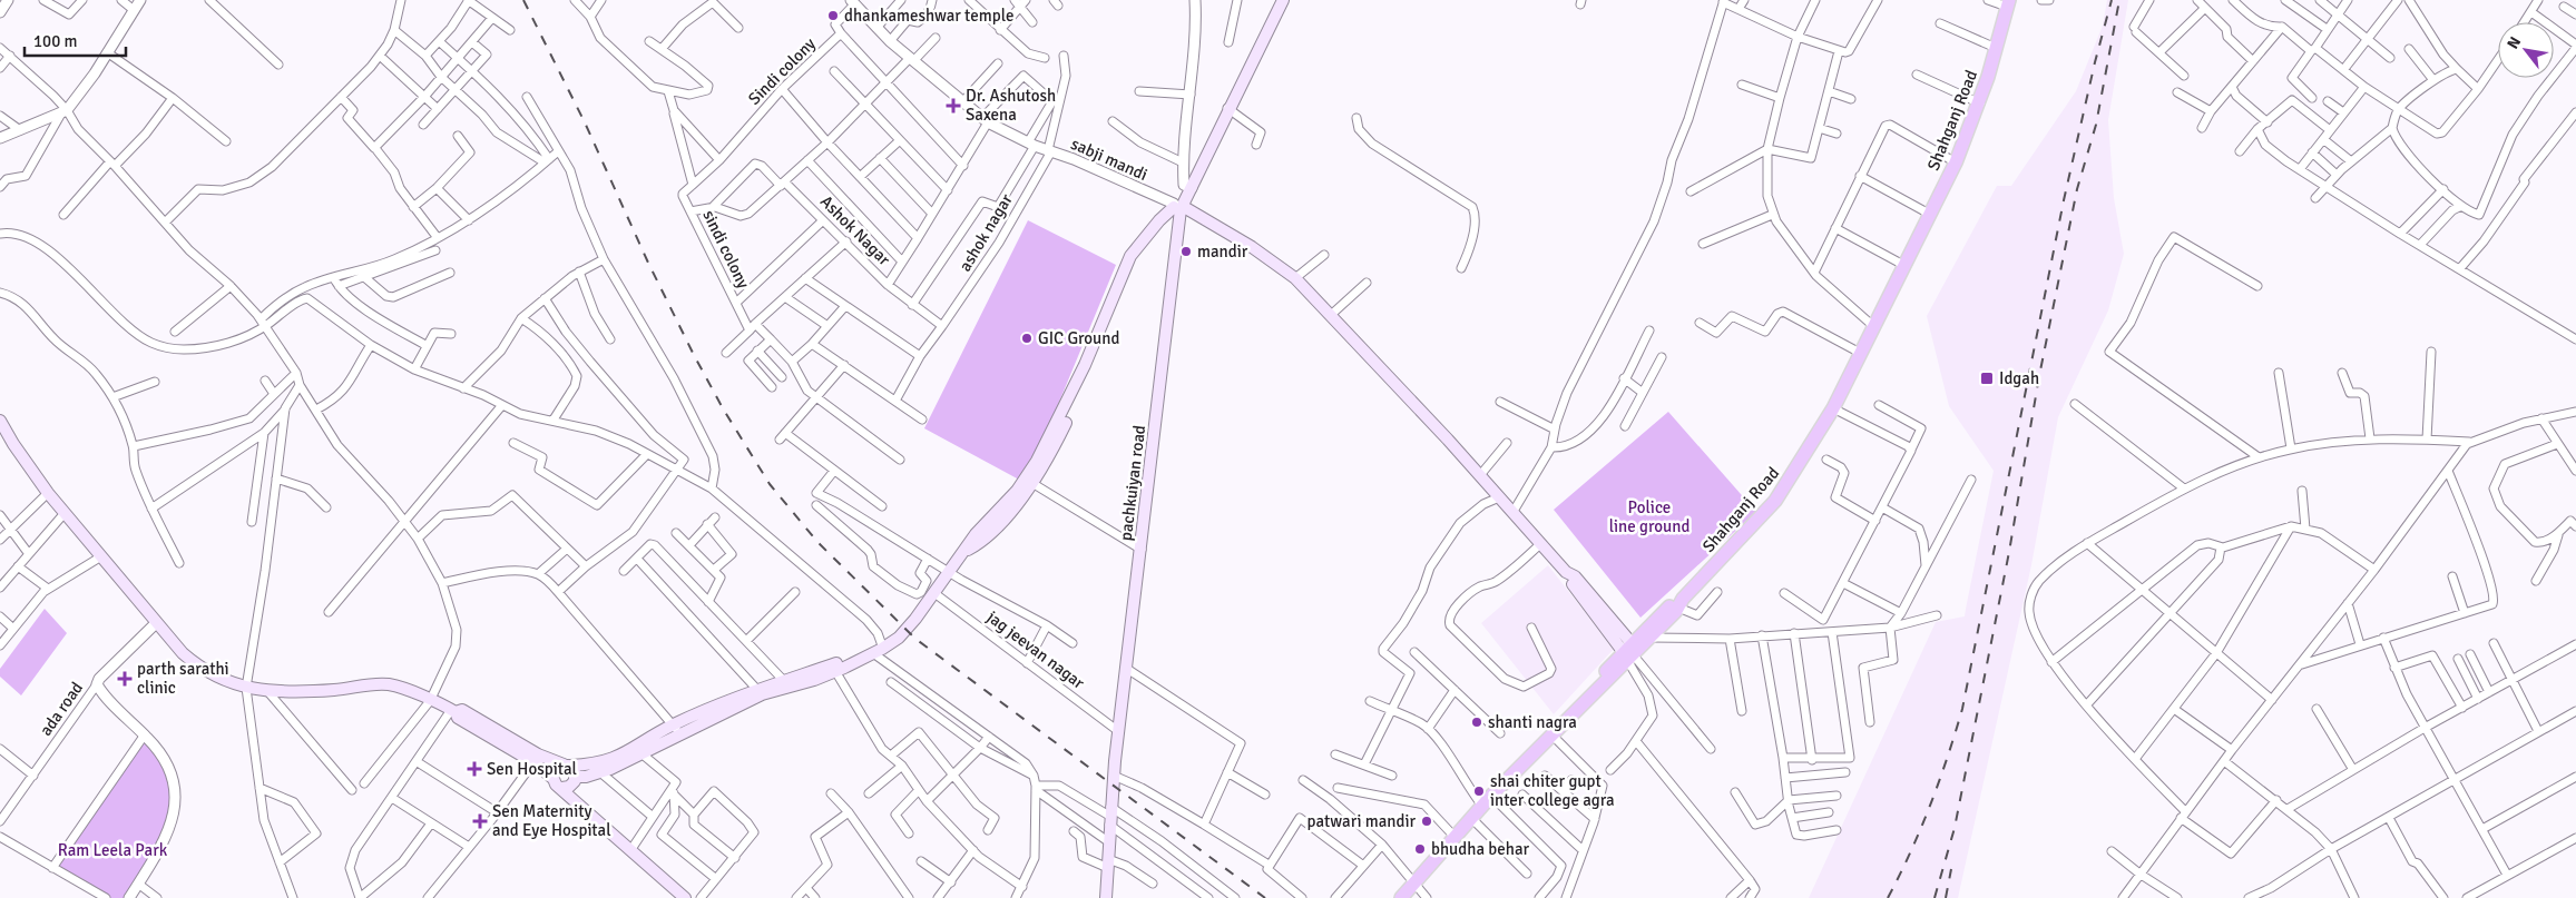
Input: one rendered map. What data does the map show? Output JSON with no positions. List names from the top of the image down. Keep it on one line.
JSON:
{"streets":{"main road":["Shahganj Road","pachkuiyan road"],"street":["Sindi colony","sabji mandi","Ashok Nagar","ashok nagar","sindi colony","jag jeevan nagar","ada road"]},"crossings":[["Sindi colony","sindi colony"],["sabji mandi","Ashok Nagar"],["sabji mandi","ashok nagar"],["sabji mandi","pachkuiyan road"],["Ashok Nagar","ashok nagar"],["ashok nagar","sindi colony"],["pachkuiyan road","jag jeevan nagar"]],"parks":["Police line ground","Ram Leela Park"],"places":{"other":["dhankameshwar temple","mandir","GIC Ground","shanti nagra","shai chiter gupt inter college agra","patwari mandir","bhudha behar"],"health":["Dr. Ashutosh Saxena","parth sarathi clinic","Sen Hospital","Sen Maternity and Eye Hospital"],"transit":["Idgah"]},"scale_bar":"100 m","north":"top left"}
